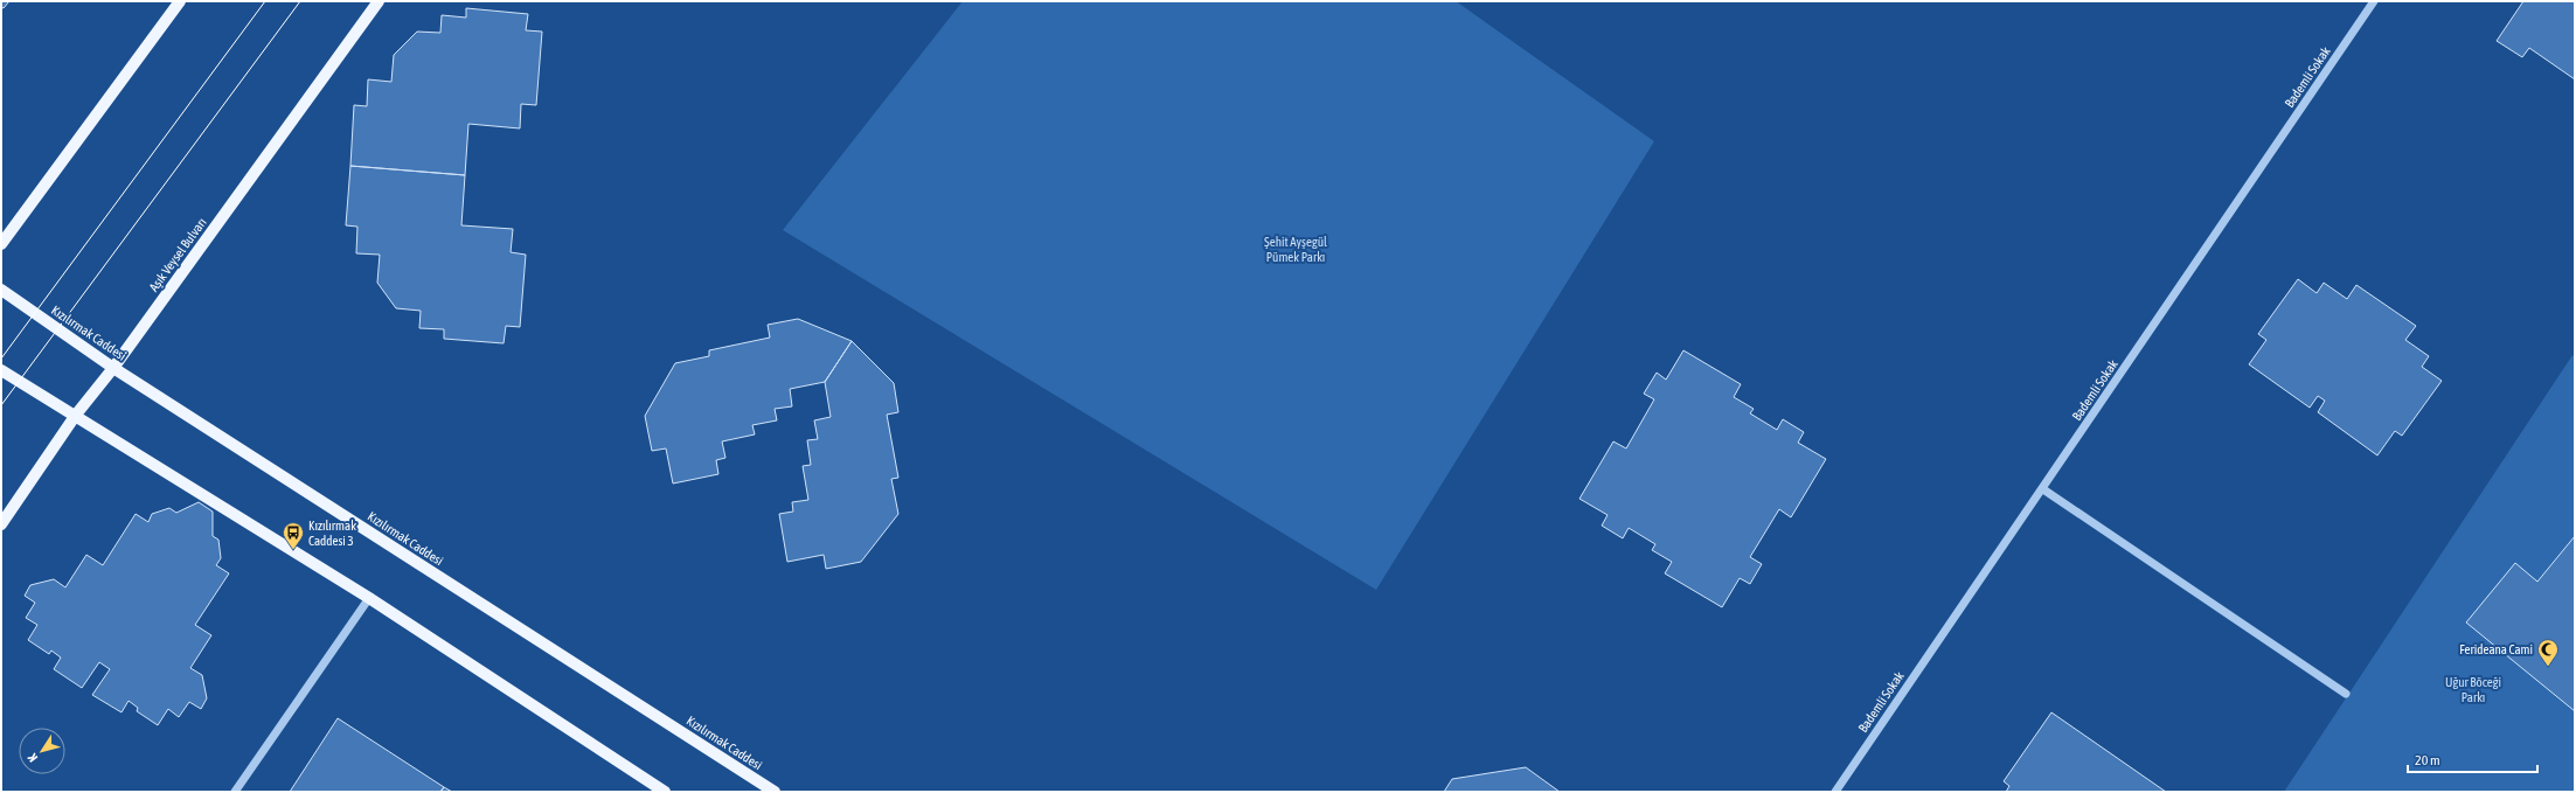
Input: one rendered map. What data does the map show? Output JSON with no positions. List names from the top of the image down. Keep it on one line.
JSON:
{"streets":{"main road":["Aşık Veysel Bulvarı","Kızılırmak Caddesi"],"street":["Bademli Sokak"]},"crossings":[["Aşık Veysel Bulvarı","Kızılırmak Caddesi"]],"parks":["Şehit Ayşegül Pümek Parkı","Uğur Böceği Parkı"],"places":{"bus stop":["Kızılırmak Caddesi 3"],"mosque":["Ferideana Cami"]},"scale_bar":"20 m","north":"bottom left"}
